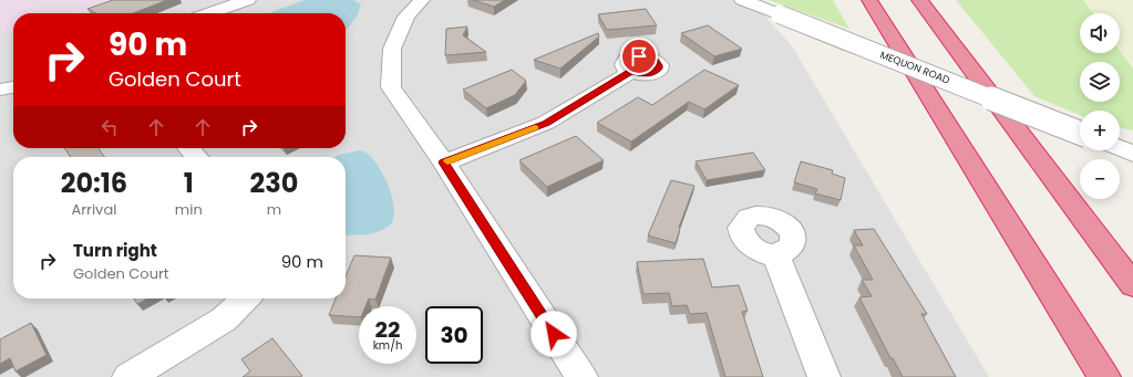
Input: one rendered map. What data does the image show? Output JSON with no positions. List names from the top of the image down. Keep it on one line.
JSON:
{"streets":{"street":["MEQUON ROAD"]},"page":{"map_buttons":["+","−"],"turn":["90 m","Golden Court"],"eta":["20:16","Arrival","1","min","230","m"],"list":[{"name":"Turn right","note":"Golden Court","value":"90 m"}],"speed":"22 km/h","limit":"30"}}
